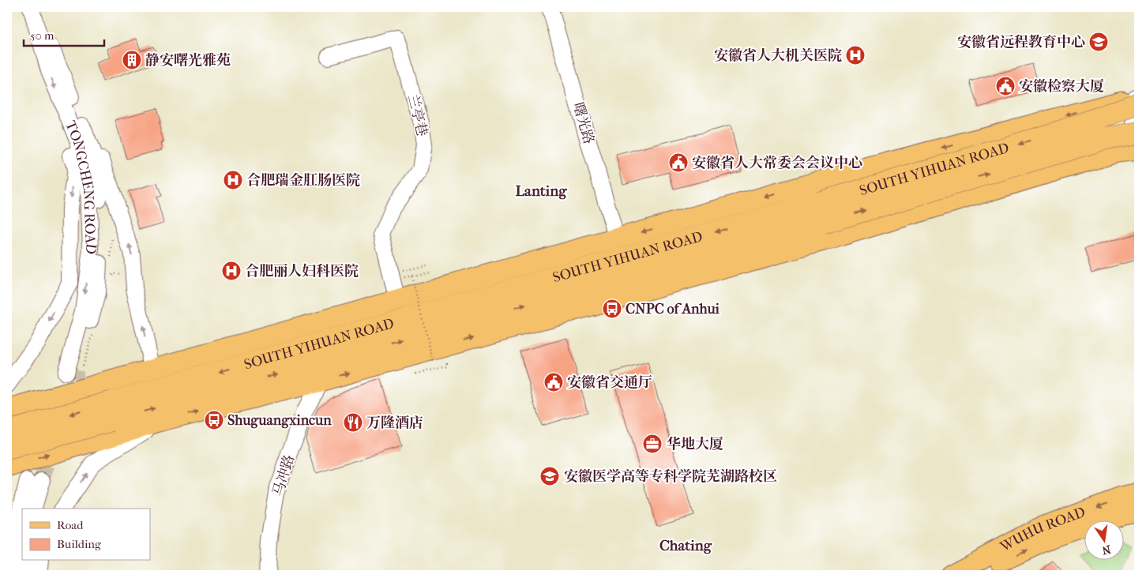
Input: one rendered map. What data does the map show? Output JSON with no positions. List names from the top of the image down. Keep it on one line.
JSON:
{"streets":{"highway":["SOUTH YIHUAN ROAD"],"main road":["WUHU ROAD"],"street":["兰亭巷","曙光路","TONGCHENG ROAD","马冲路"]},"districts":["Lanting","Chating"],"places":{"school or university":["安徽省远程教育中心","安徽医学高等专科学院芜湖路校区"],"hospital":["安徽省人大机关医院","合肥瑞金肛肠医院","合肥丽人妇科医院"],"building":["静安曙光雅苑"],"public building":["安徽检察大厦","安徽省人大常委会会议中心","安徽省交通厅"],"bus stop":["CNPC of Anhui","Shuguangxincun"],"restaurant":["万隆酒店"],"office":["华地大厦"]},"legend":["Road","Building"],"scale_bar":"50 m","north":"bottom"}
